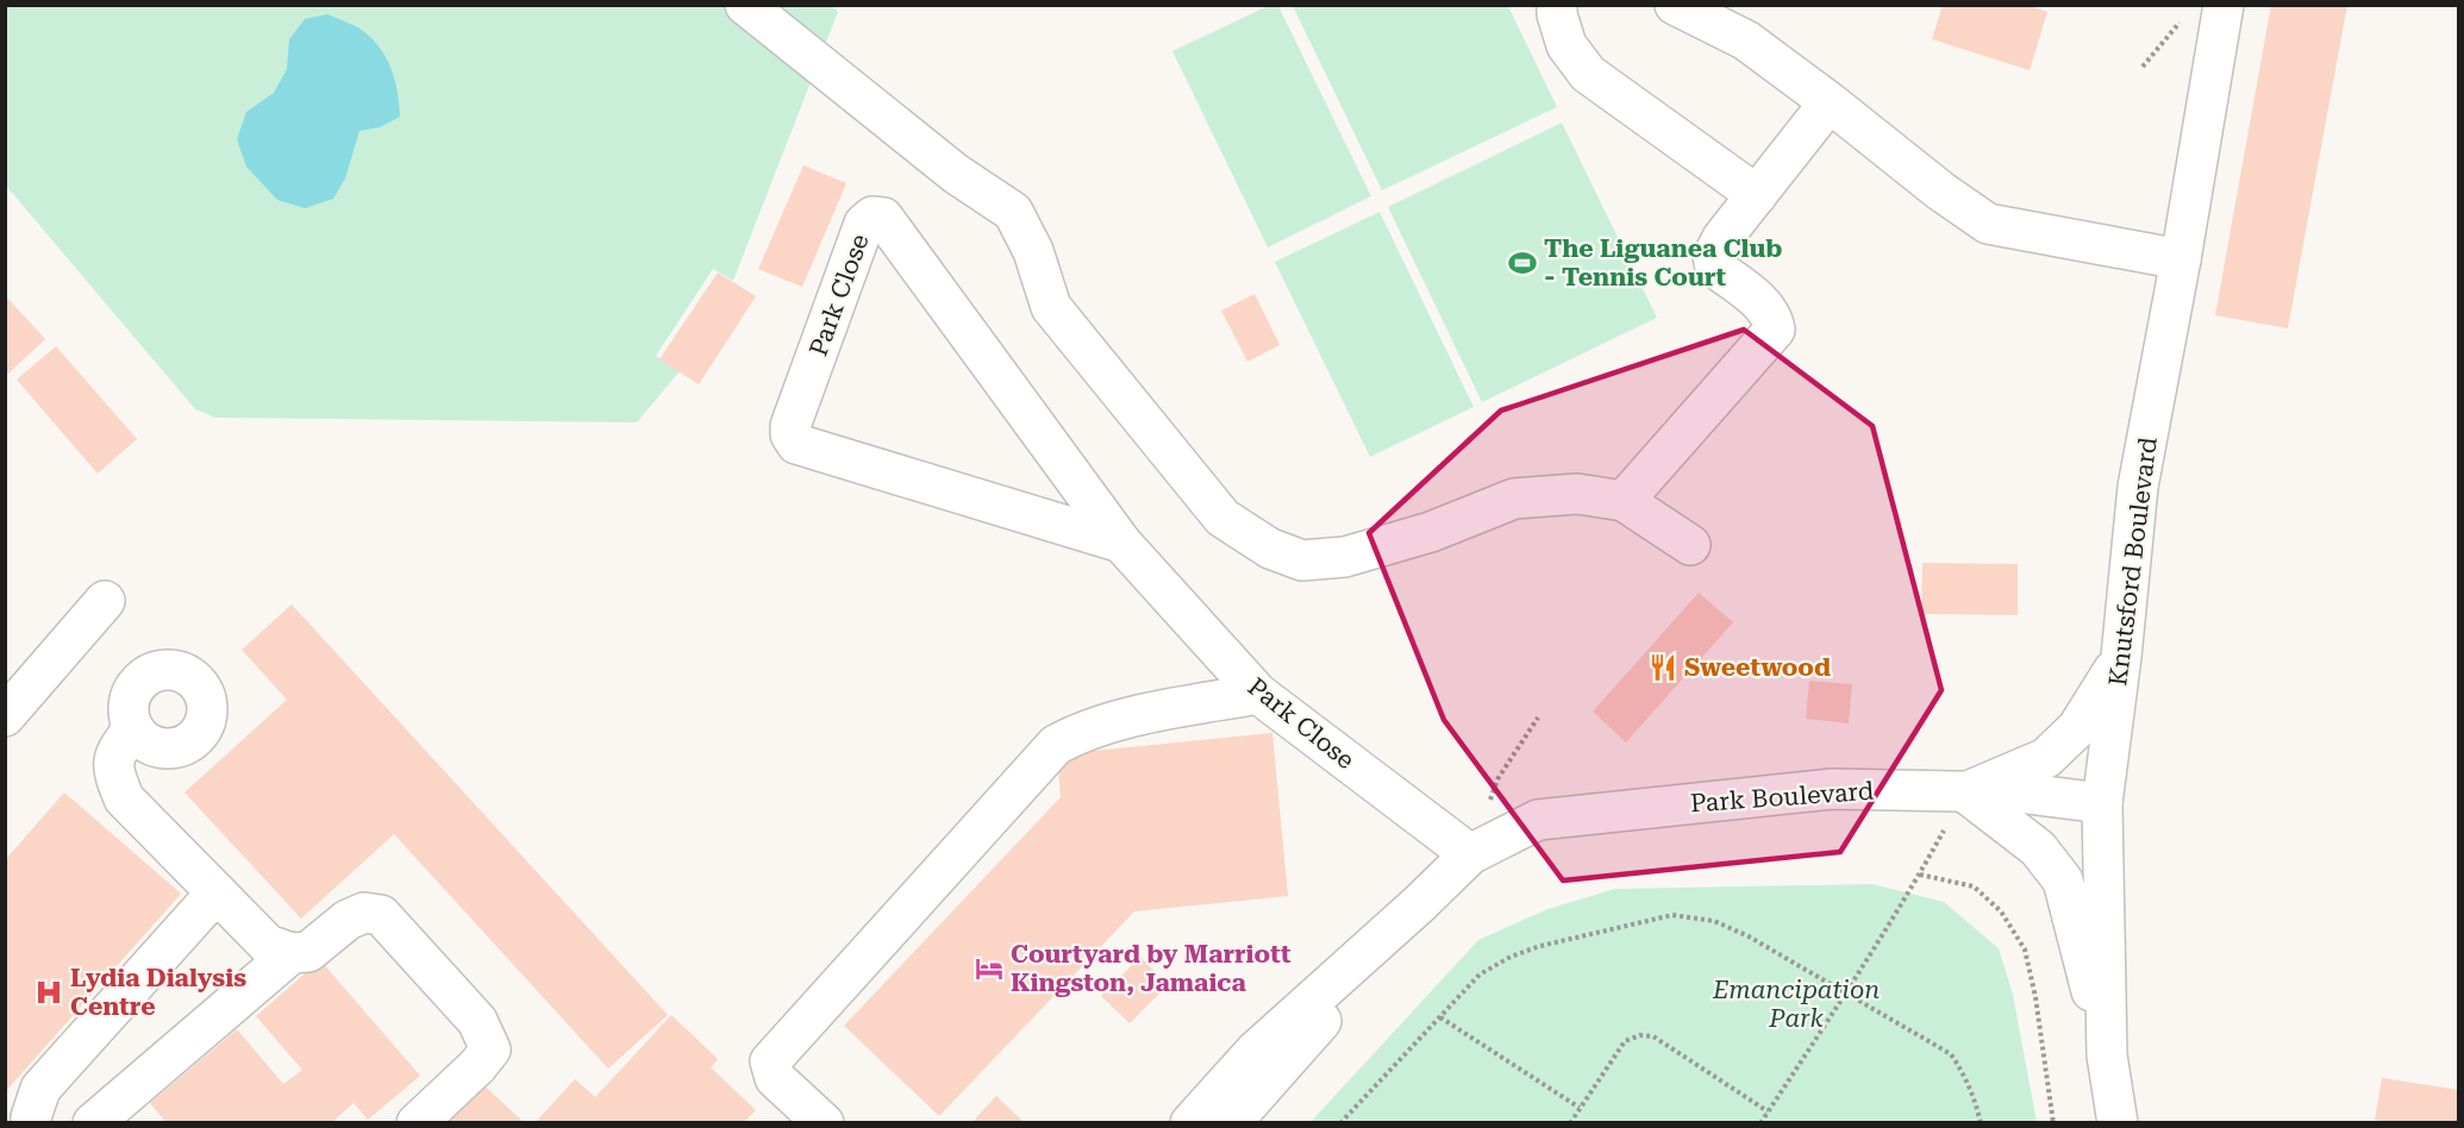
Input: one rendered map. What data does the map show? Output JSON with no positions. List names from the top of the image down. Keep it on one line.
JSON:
{"streets":{"street":["Park Close","Knutsford Boulevard","Park Boulevard"]},"crossings":[["Park Close","Park Boulevard"],["Knutsford Boulevard","Park Boulevard"]],"parks":["Emancipation Park"],"places":{"sports":["The Liguanea Club - Tennis Court"],"restaurant":["Sweetwood"],"hotel":["Courtyard by Marriott Kingston, Jamaica"],"hospital":["Lydia Dialysis Centre"]}}
